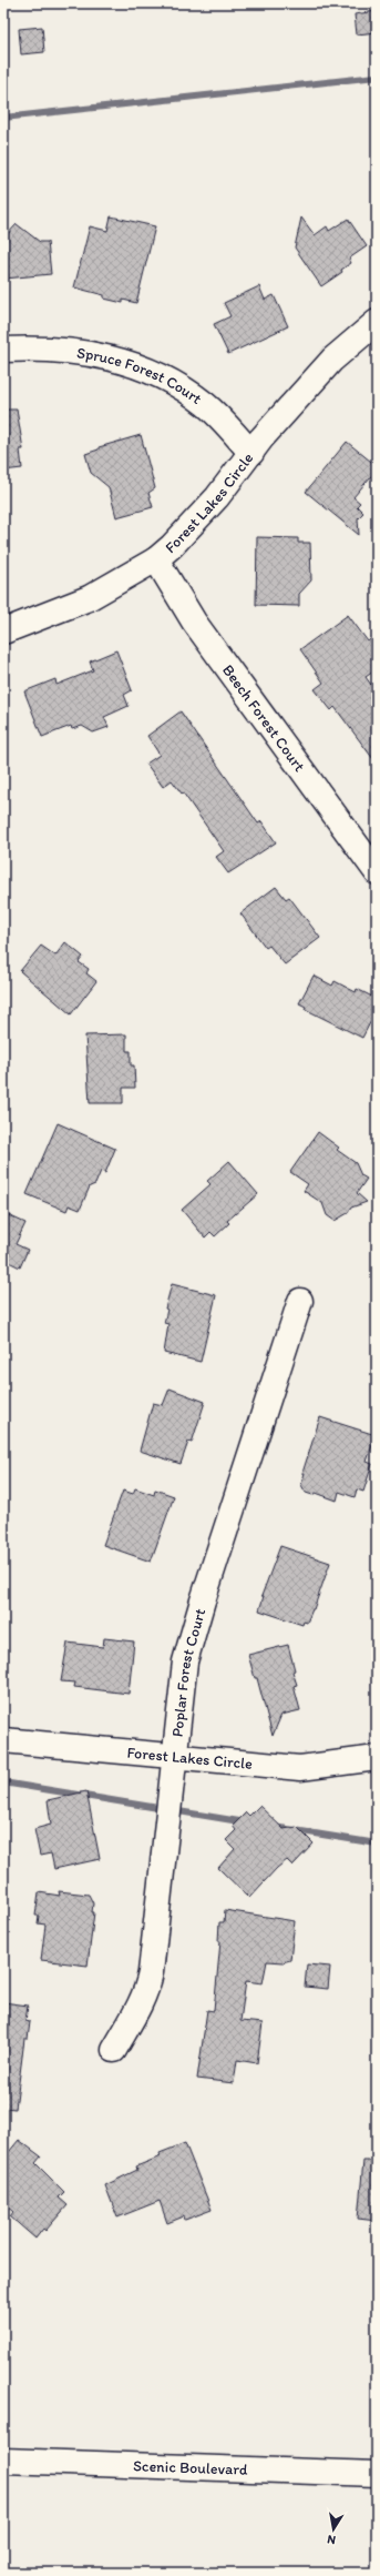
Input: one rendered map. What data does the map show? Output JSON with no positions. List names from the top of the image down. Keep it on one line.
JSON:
{"streets":{"street":["Spruce Forest Court","Forest Lakes Circle","Beech Forest Court","Poplar Forest Court","Scenic Boulevard"]},"crossings":[["Spruce Forest Court","Forest Lakes Circle"],["Forest Lakes Circle","Beech Forest Court"],["Forest Lakes Circle","Poplar Forest Court"]],"north":"bottom"}
